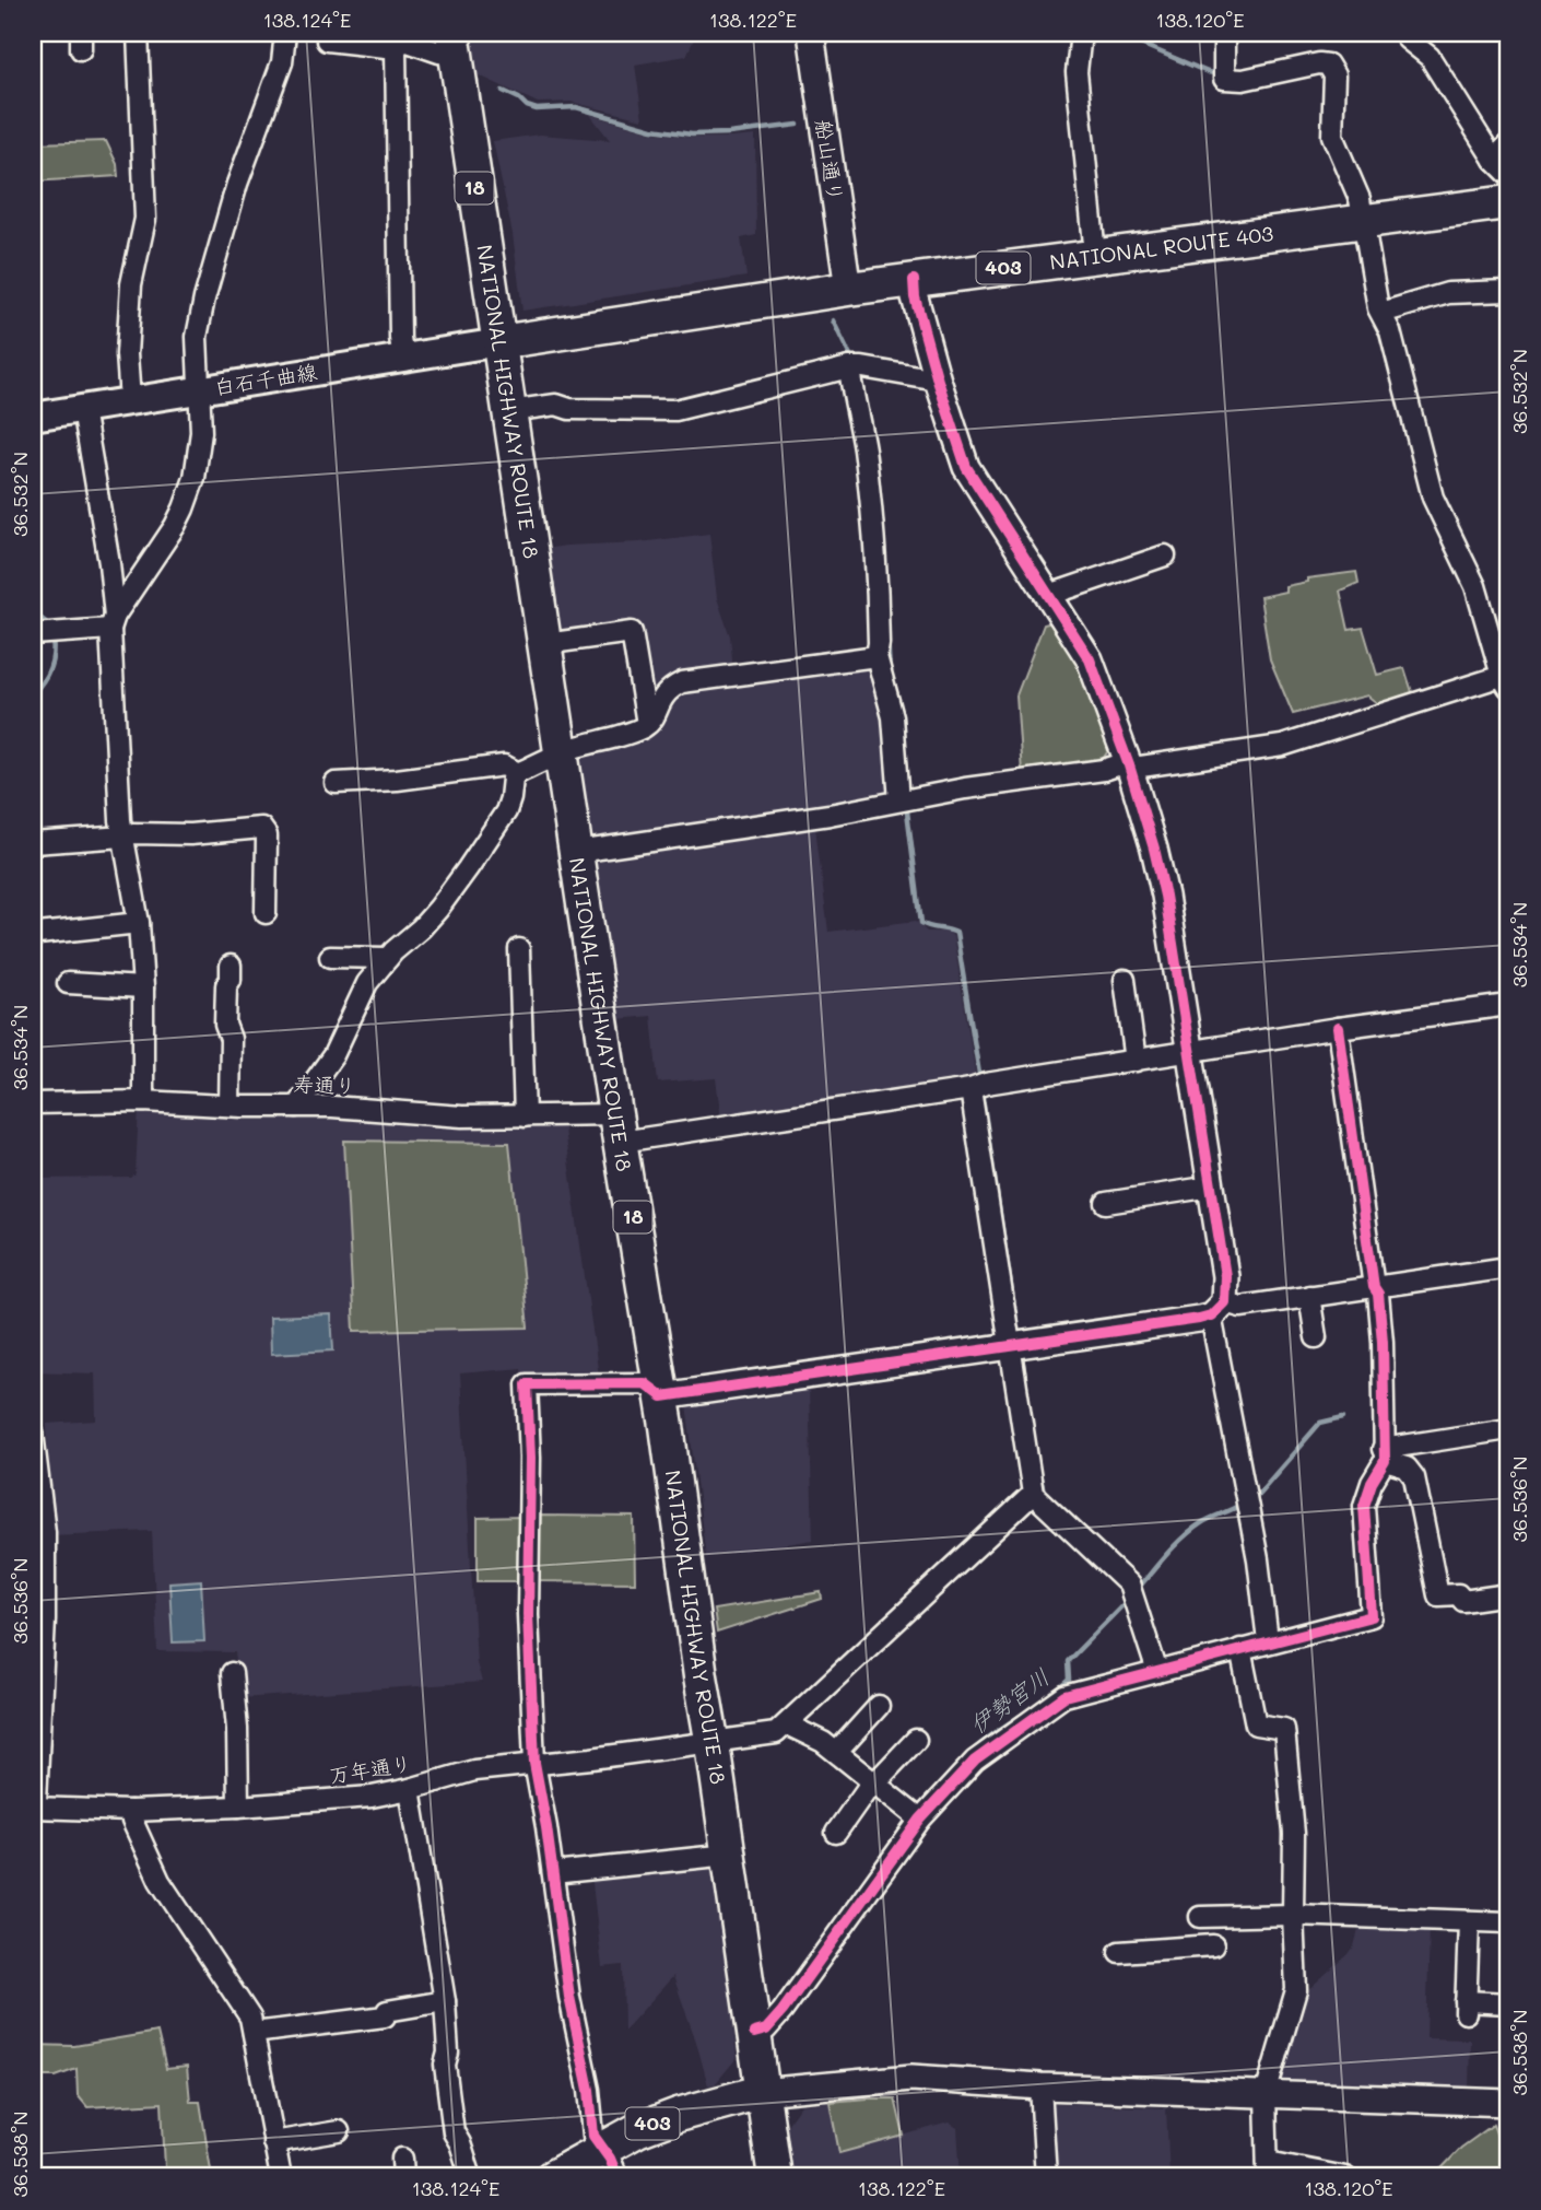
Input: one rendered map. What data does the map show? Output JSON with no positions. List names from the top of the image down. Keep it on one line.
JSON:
{"streets":{"highway":["18","NATIONAL ROUTE 403","403","NATIONAL HIGHWAY ROUTE 18"],"main road":["白石千曲線"],"street":["船山通り","寿通り","万年通り"]},"crossings":[["船山通り","NATIONAL ROUTE 403"],["NATIONAL ROUTE 403","白石千曲線"],["NATIONAL ROUTE 403","NATIONAL HIGHWAY ROUTE 18"],["403","NATIONAL HIGHWAY ROUTE 18"],["白石千曲線","NATIONAL HIGHWAY ROUTE 18"],["NATIONAL HIGHWAY ROUTE 18","寿通り"],["NATIONAL HIGHWAY ROUTE 18","万年通り"]],"water":["伊勢宮川"],"coordinates":["138.124°E","138.122°E","138.120°E","36.532°N","36.534°N","36.536°N","36.538°N"]}
